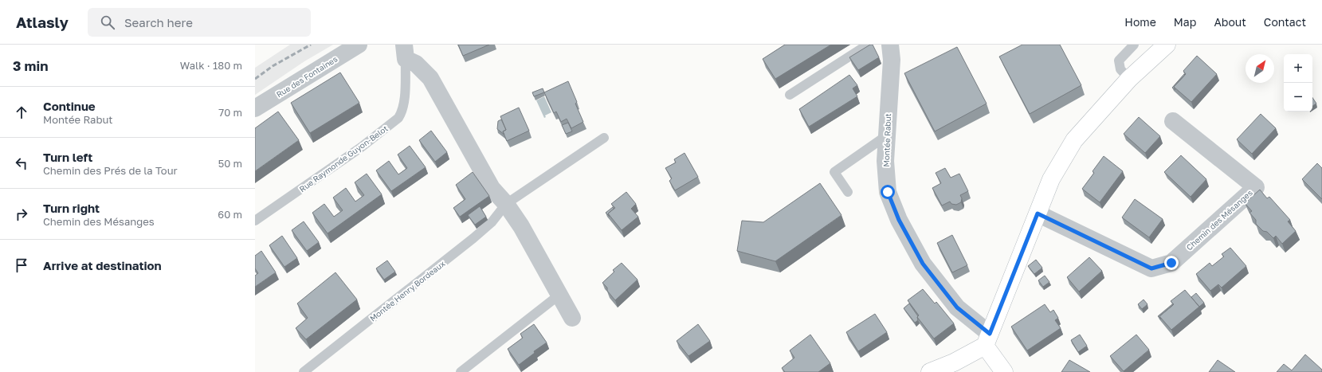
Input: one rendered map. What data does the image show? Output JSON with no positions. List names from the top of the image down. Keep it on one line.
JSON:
{"streets":{"street":["Rue des Fontaines","Montée Rabut","Chemin des Mésanges"],"lane":["Rue Raymonde Guyon-Belot","Montée Henry Bordeaux"]},"north":"top right","page":{"header":"Atlasly","search":"Search here","nav":["Home","Map","About","Contact"],"heading":["3 min","Walk · 180 m"],"map_buttons":["+","−"],"list":[["Continue","Montée Rabut","70 m"],["Turn left","Chemin des Prés de la Tour","50 m"],["Turn right","Chemin des Mésanges","60 m"],"Arrive at destination"]}}
